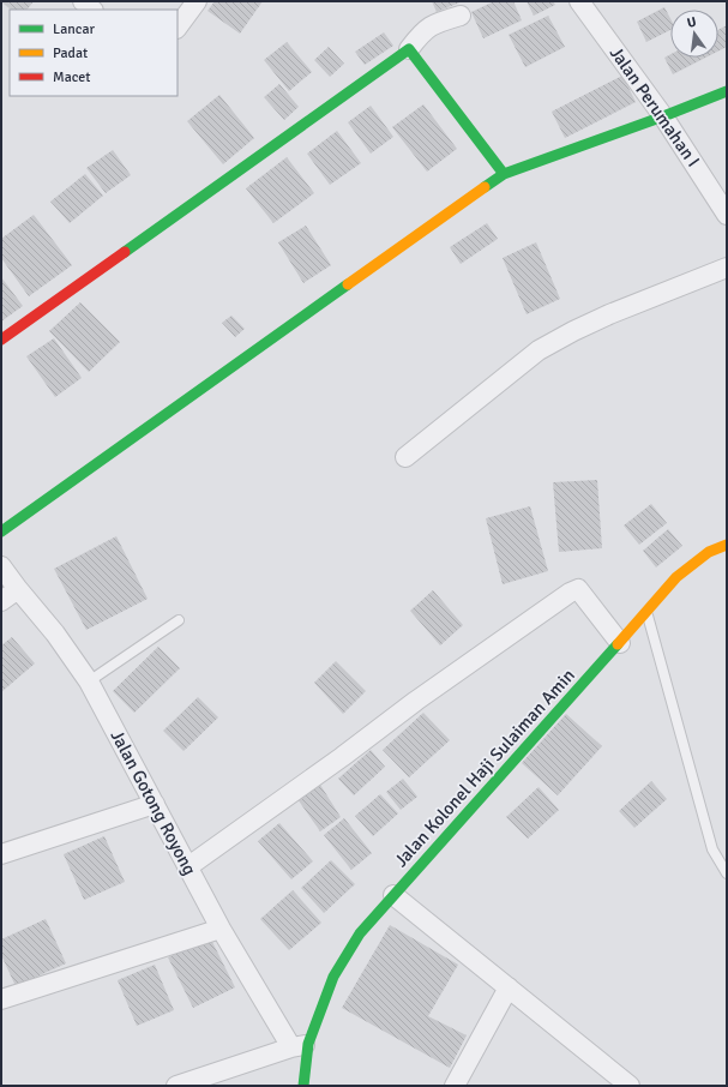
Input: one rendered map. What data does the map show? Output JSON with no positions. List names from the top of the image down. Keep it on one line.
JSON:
{"streets":{"street":["Jalan Perumahan I","Jalan Kolonel Haji Sulaiman Amin","Jalan Gotong Royong"]},"crossings":[["Jalan Kolonel Haji Sulaiman Amin","Jalan Gotong Royong"]],"legend":["Lancar","Padat","Macet"],"north":"top"}
